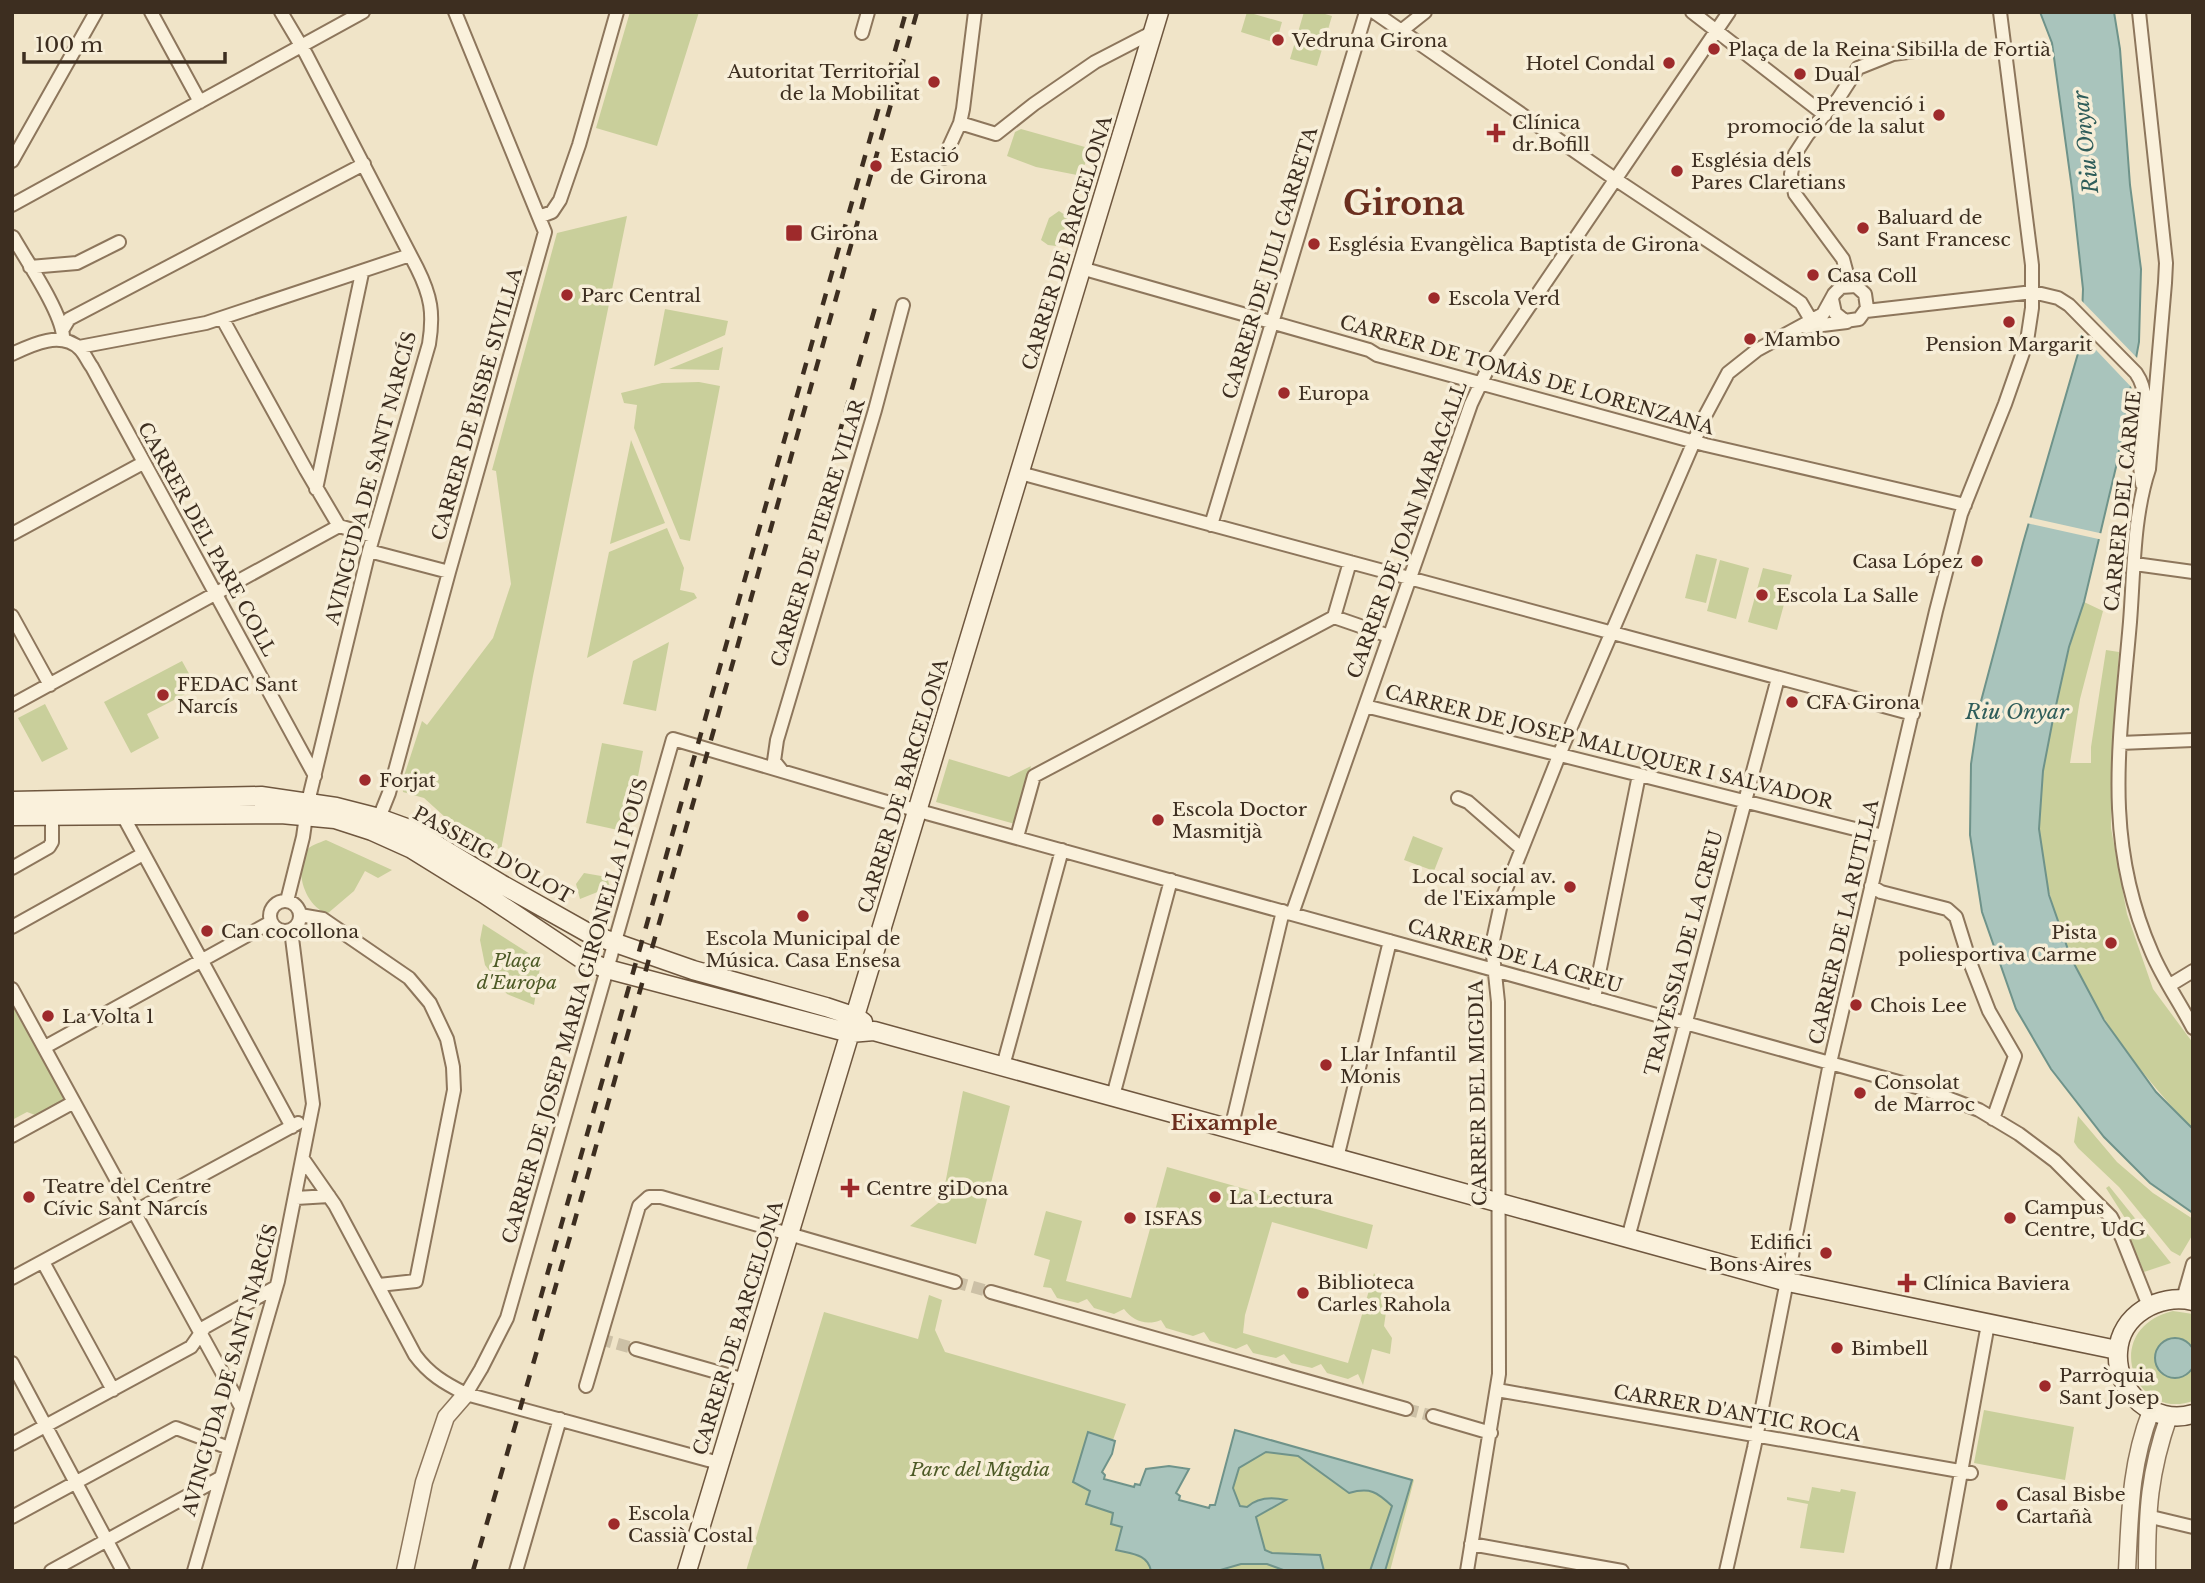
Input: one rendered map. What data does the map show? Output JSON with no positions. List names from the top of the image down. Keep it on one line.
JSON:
{"streets":{"main road":["CARRER DE BARCELONA","PASSEIG D'OLOT"],"street":["CARRER DE JULI GARRETA","CARRER DE TOMÀS DE LORENZANA","CARRER DE BISBE SIVILLA","AVINGUDA DE SANT NARCÍS","CARRER DEL CARME","CARRER DE JOAN MARAGALL","CARRER DE PIERRE VILAR","CARRER DEL PARE COLL","CARRER DE JOSEP MALUQUER I SALVADOR","CARRER DE LA RUTLLA","TRAVESSIA DE LA CREU","CARRER DE LA CREU","CARRER DE JOSEP MARIA GIRONELLA I POUS","CARRER DEL MIGDIA","CARRER D'ANTIC ROCA"]},"crossings":[["CARRER DE BARCELONA","CARRER DE TOMÀS DE LORENZANA"],["CARRER DE BARCELONA","PASSEIG D'OLOT"],["CARRER DE BARCELONA","CARRER DE LA CREU"],["CARRER DE JULI GARRETA","CARRER DE TOMÀS DE LORENZANA"],["CARRER DE TOMÀS DE LORENZANA","CARRER DE JOAN MARAGALL"],["CARRER DE TOMÀS DE LORENZANA","CARRER DE LA RUTLLA"],["CARRER DE TOMÀS DE LORENZANA","CARRER DEL MIGDIA"],["CARRER DE BISBE SIVILLA","PASSEIG D'OLOT"],["AVINGUDA DE SANT NARCÍS","CARRER DEL PARE COLL"],["AVINGUDA DE SANT NARCÍS","PASSEIG D'OLOT"],["CARRER DE JOAN MARAGALL","CARRER DE JOSEP MALUQUER I SALVADOR"],["CARRER DE JOAN MARAGALL","CARRER DE LA CREU"],["CARRER DE PIERRE VILAR","CARRER DE LA CREU"],["CARRER DE PIERRE VILAR","CARRER DE JOSEP MARIA GIRONELLA I POUS"],["CARRER DE JOSEP MALUQUER I SALVADOR","CARRER DE LA RUTLLA"],["CARRER DE JOSEP MALUQUER I SALVADOR","TRAVESSIA DE LA CREU"],["CARRER DE JOSEP MALUQUER I SALVADOR","CARRER DEL MIGDIA"],["PASSEIG D'OLOT","CARRER DE JOSEP MARIA GIRONELLA I POUS"],["CARRER DE LA RUTLLA","CARRER DE LA CREU"],["CARRER DE LA RUTLLA","CARRER D'ANTIC ROCA"],["TRAVESSIA DE LA CREU","CARRER DE LA CREU"],["CARRER DE LA CREU","CARRER DE JOSEP MARIA GIRONELLA I POUS"],["CARRER DE LA CREU","CARRER DEL MIGDIA"],["CARRER DEL MIGDIA","CARRER D'ANTIC ROCA"]],"districts":["Girona","Eixample"],"water":["Riu Onyar"],"parks":["Plaça d'Europa","Parc del Migdia"],"places":{"other":["Vedruna Girona","Plaça de la Reina Sibil·la de Fortià","Hotel Condal","Dual","Autoritat Territorial de la Mobilitat","Prevenció i promoció de la salut","Estació de Girona","Església dels Pares Claretians","Baluard de Sant Francesc","Església Evangèlica Baptista de Girona","Casa Coll","Parc Central","Escola Verd","Pension Margarit","Mambo","Europa","Casa López","Escola La Salle","FEDAC Sant Narcís","CFA Girona","Forjat","Escola Doctor Masmitjà","Local social av. de l'Eixample","Escola Municipal de Música. Casa Ensesa","Can cocollona","Pista poliesportiva Carme","Chois Lee","La Volta 1","Llar Infantil Monis","Consolat de Marroc","Teatre del Centre Cívic Sant Narcís","La Lectura","ISFAS","Campus Centre, UdG","Edifici Bons Aires","Biblioteca Carles Rahola","Bimbell","Parròquia Sant Josep","Casal Bisbe Cartañà","Escola Cassià Costal"],"health":["Clínica dr.Bofill","Centre giDona","Clínica Baviera"],"transit":["Girona"]},"scale_bar":"100 m"}
